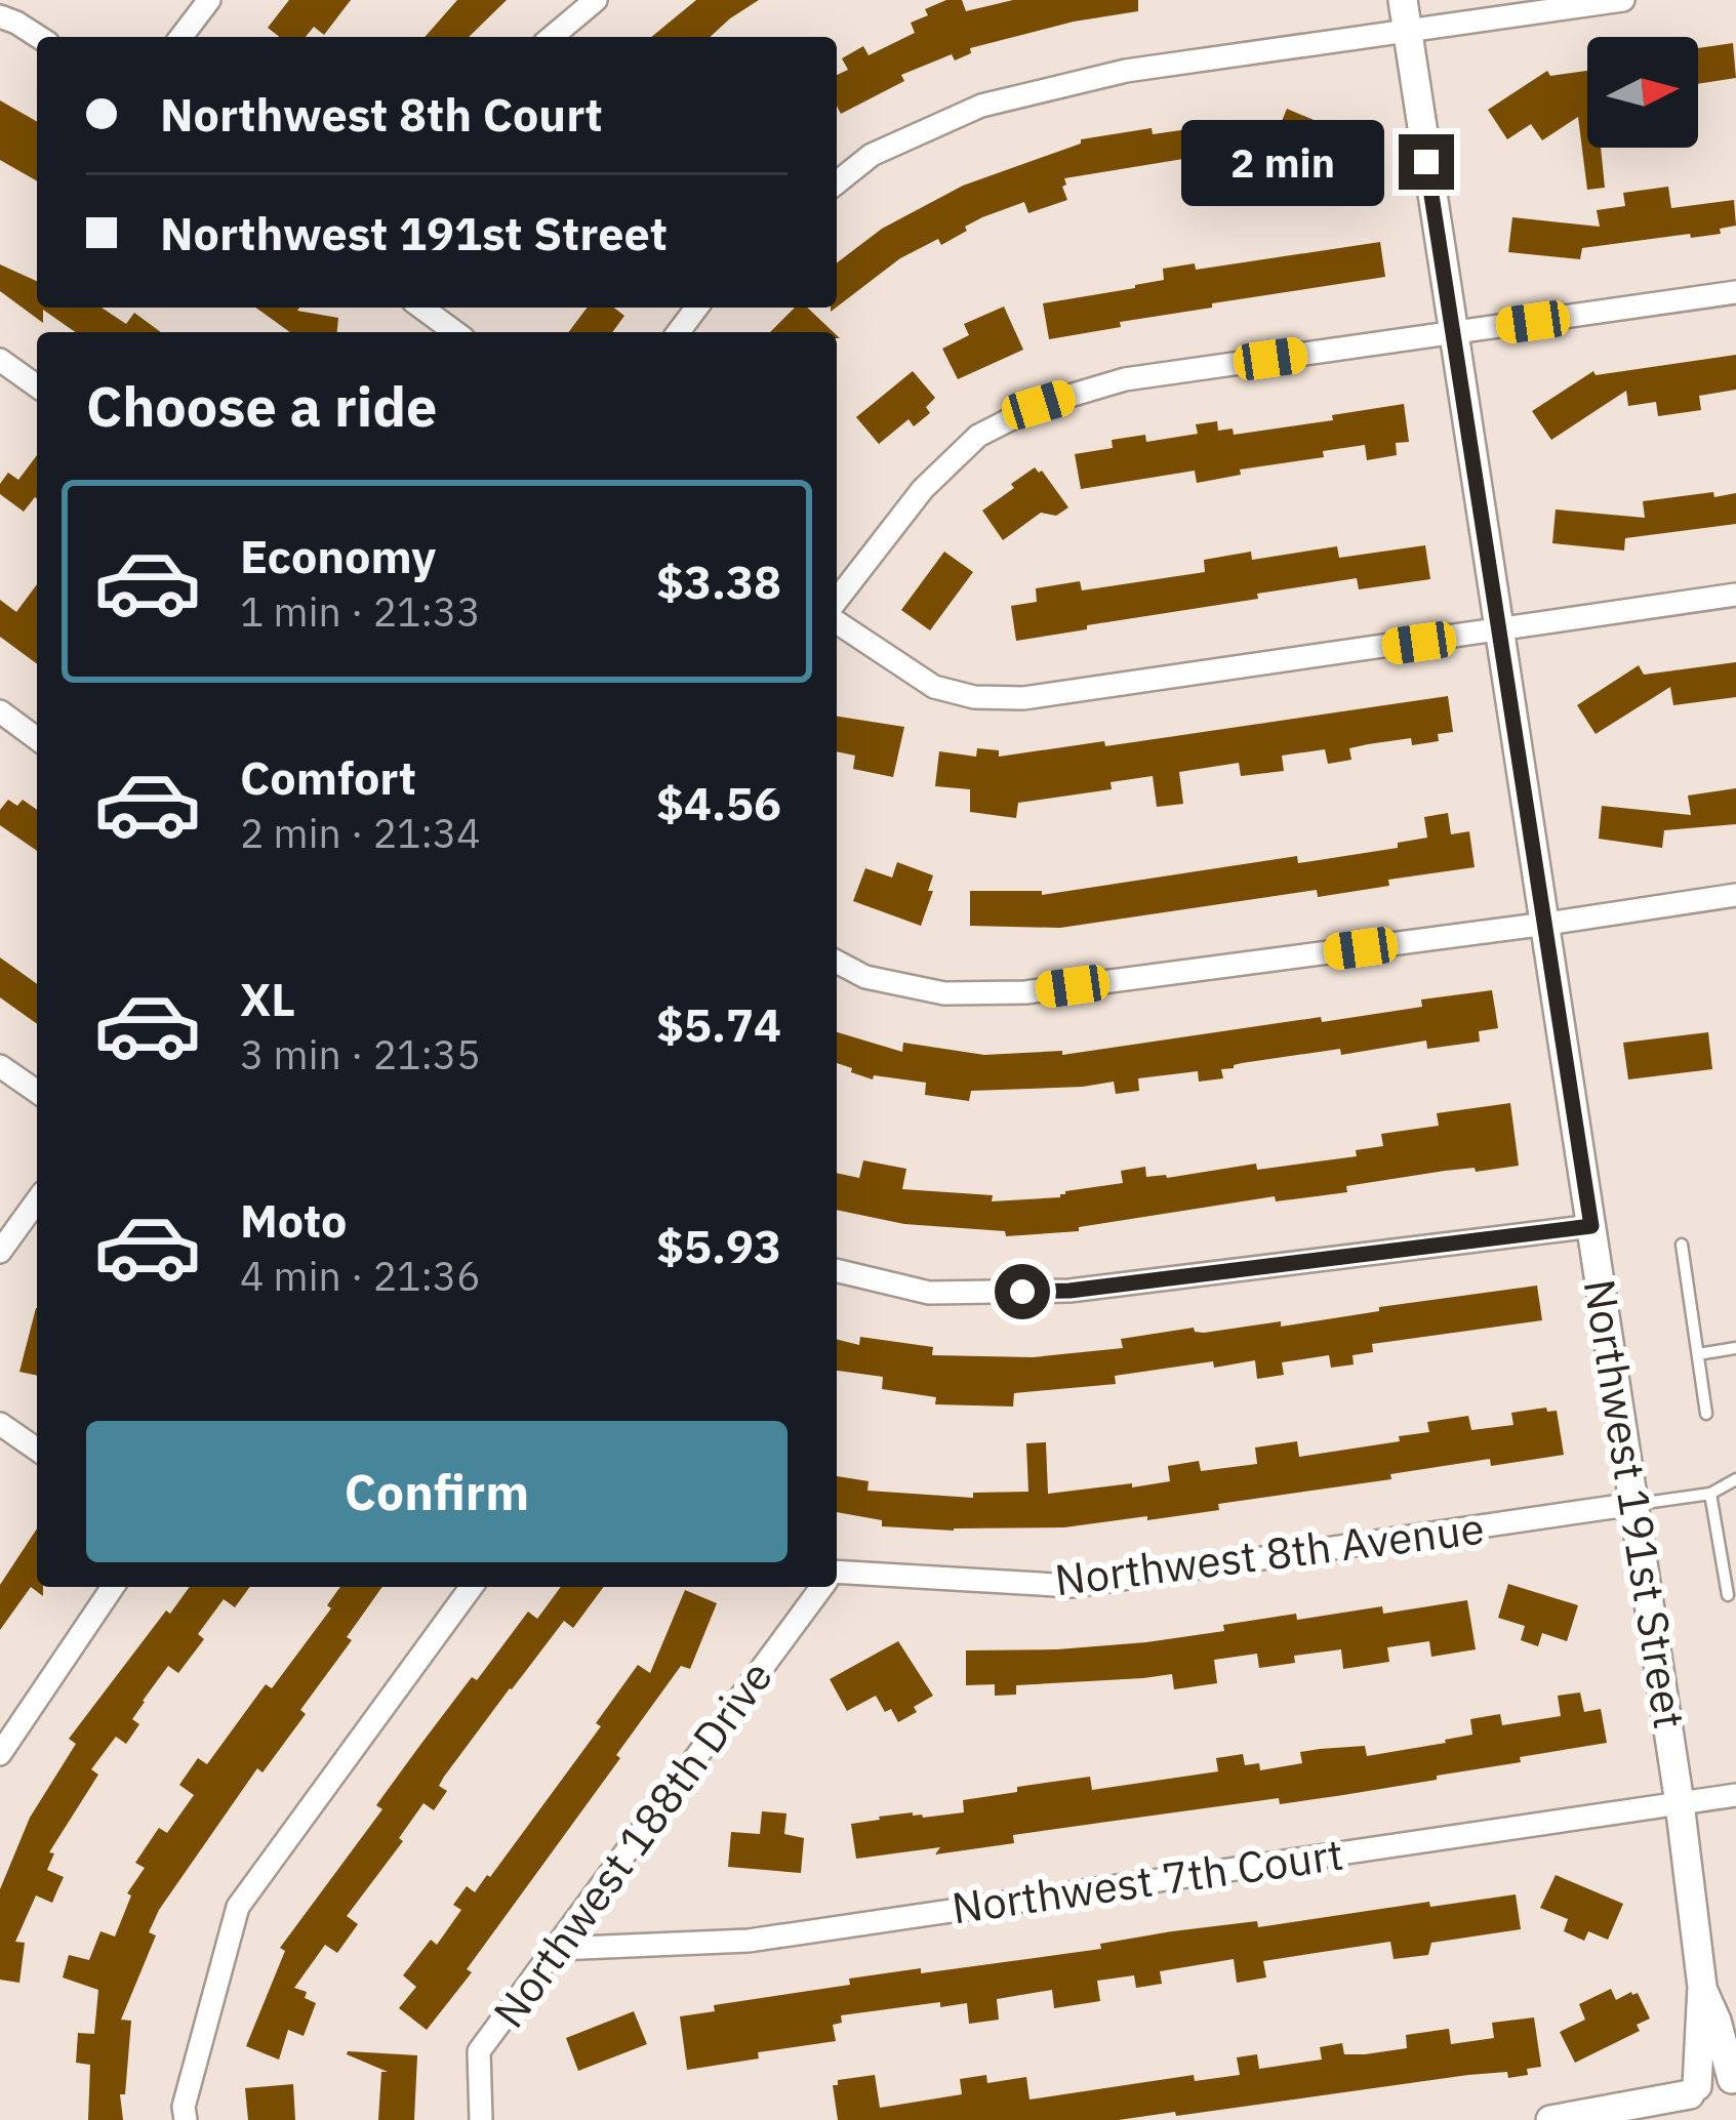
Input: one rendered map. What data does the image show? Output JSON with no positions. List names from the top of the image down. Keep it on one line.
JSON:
{"streets":{"street":["Northwest 191st Street","Northwest 8th Avenue","Northwest 188th Drive","Northwest 7th Court"]},"crossings":[["Northwest 191st Street","Northwest 8th Avenue"],["Northwest 191st Street","Northwest 7th Court"],["Northwest 188th Drive","Northwest 7th Court"]],"north":"right","page":{"banner":["Northwest 8th Court","Northwest 191st Street"],"bubble":"2 min","heading":"Choose a ride","list":[{"name":"Economy","note":"1 min · 21:33","value":"$3.38"},{"name":"Comfort","note":"2 min · 21:34","value":"$4.56"},{"name":"XL","note":"3 min · 21:35","value":"$5.74"},{"name":"Moto","note":"4 min · 21:36","value":"$5.93"}],"buttons":"Confirm"}}
